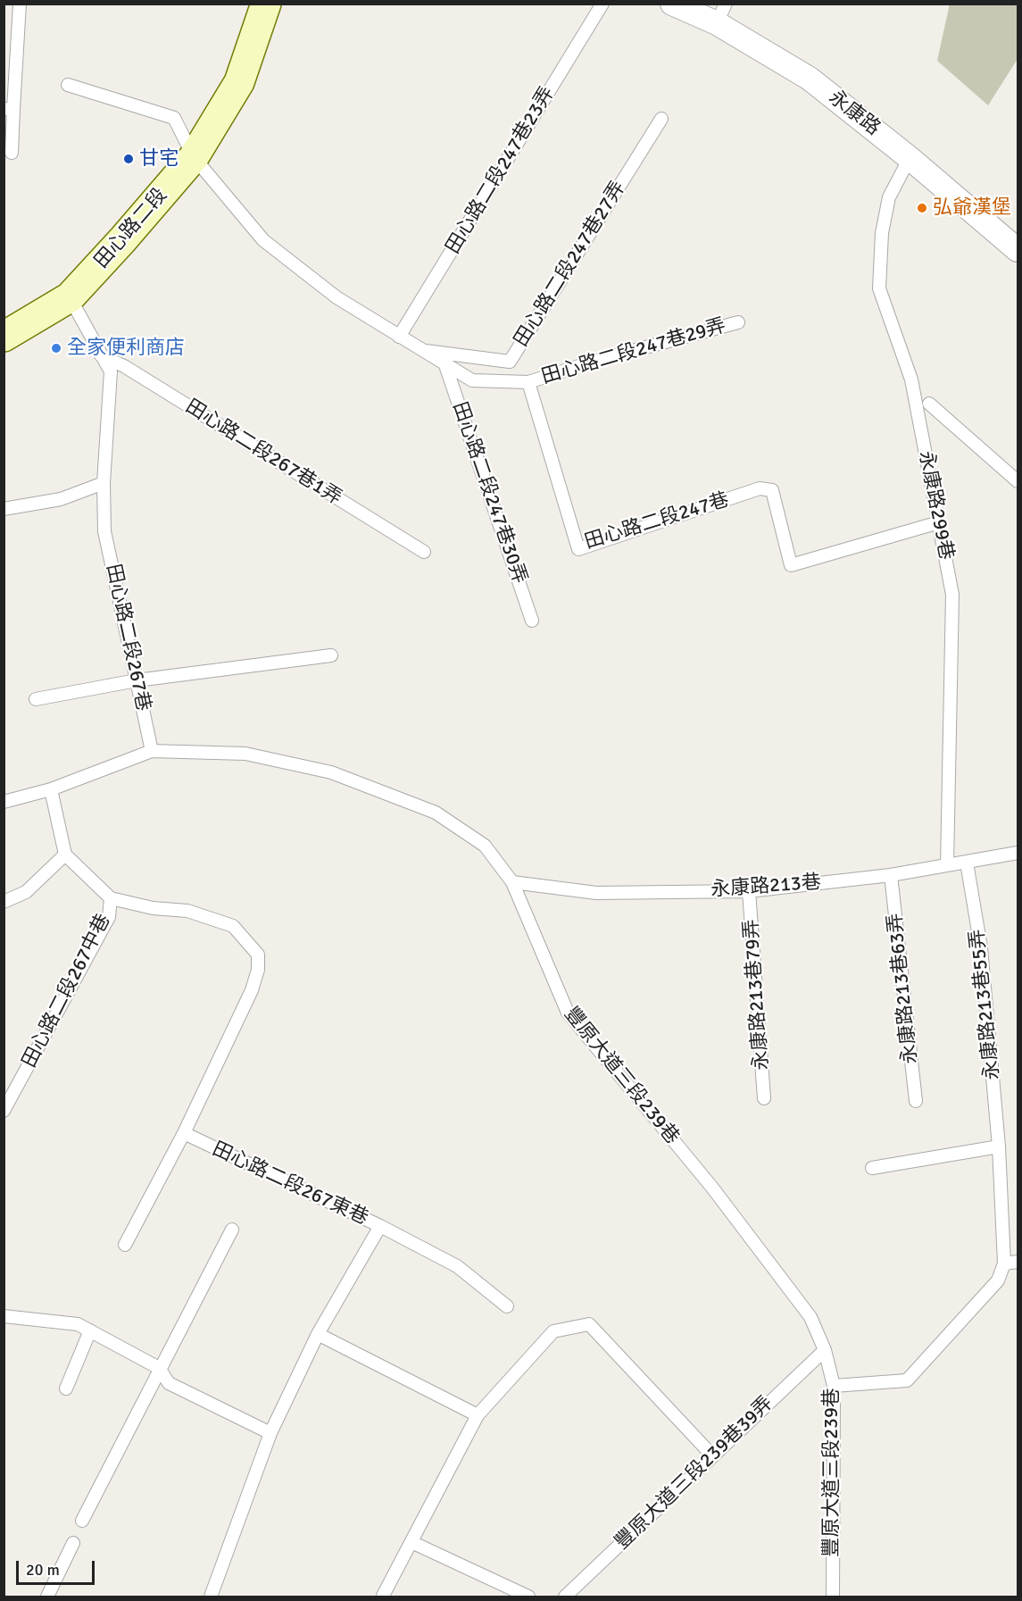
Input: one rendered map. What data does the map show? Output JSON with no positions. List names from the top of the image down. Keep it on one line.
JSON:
{"streets":{"street":["永康路","田心路二段"],"lane":["田心路二段247巷23弄","田心路二段247巷27弄","田心路二段247巷29弄","田心路二段267巷1弄","田心路二段247巷30弄","永康路299巷","田心路二段247巷","田心路二段267巷","永康路213巷","永康路213巷63弄","田心路二段267中巷","永康路213巷79弄","永康路213巷55弄","豐原大道三段239巷","田心路二段267東巷","豐原大道三段239巷39弄"]},"crossings":[["永康路","永康路299巷"],["田心路二段","田心路二段267巷"],["田心路二段247巷29弄","田心路二段247巷"],["田心路二段267巷1弄","田心路二段267巷"],["永康路299巷","田心路二段247巷"],["永康路299巷","永康路213巷"],["田心路二段267巷","豐原大道三段239巷"],["永康路213巷","永康路213巷63弄"],["永康路213巷","永康路213巷79弄"],["永康路213巷","永康路213巷55弄"],["永康路213巷","豐原大道三段239巷"],["永康路213巷55弄","豐原大道三段239巷"],["豐原大道三段239巷","豐原大道三段239巷39弄"]],"places":["甘宅","弘爺漢堡","全家便利商店"],"scale_bar":"20 m"}
